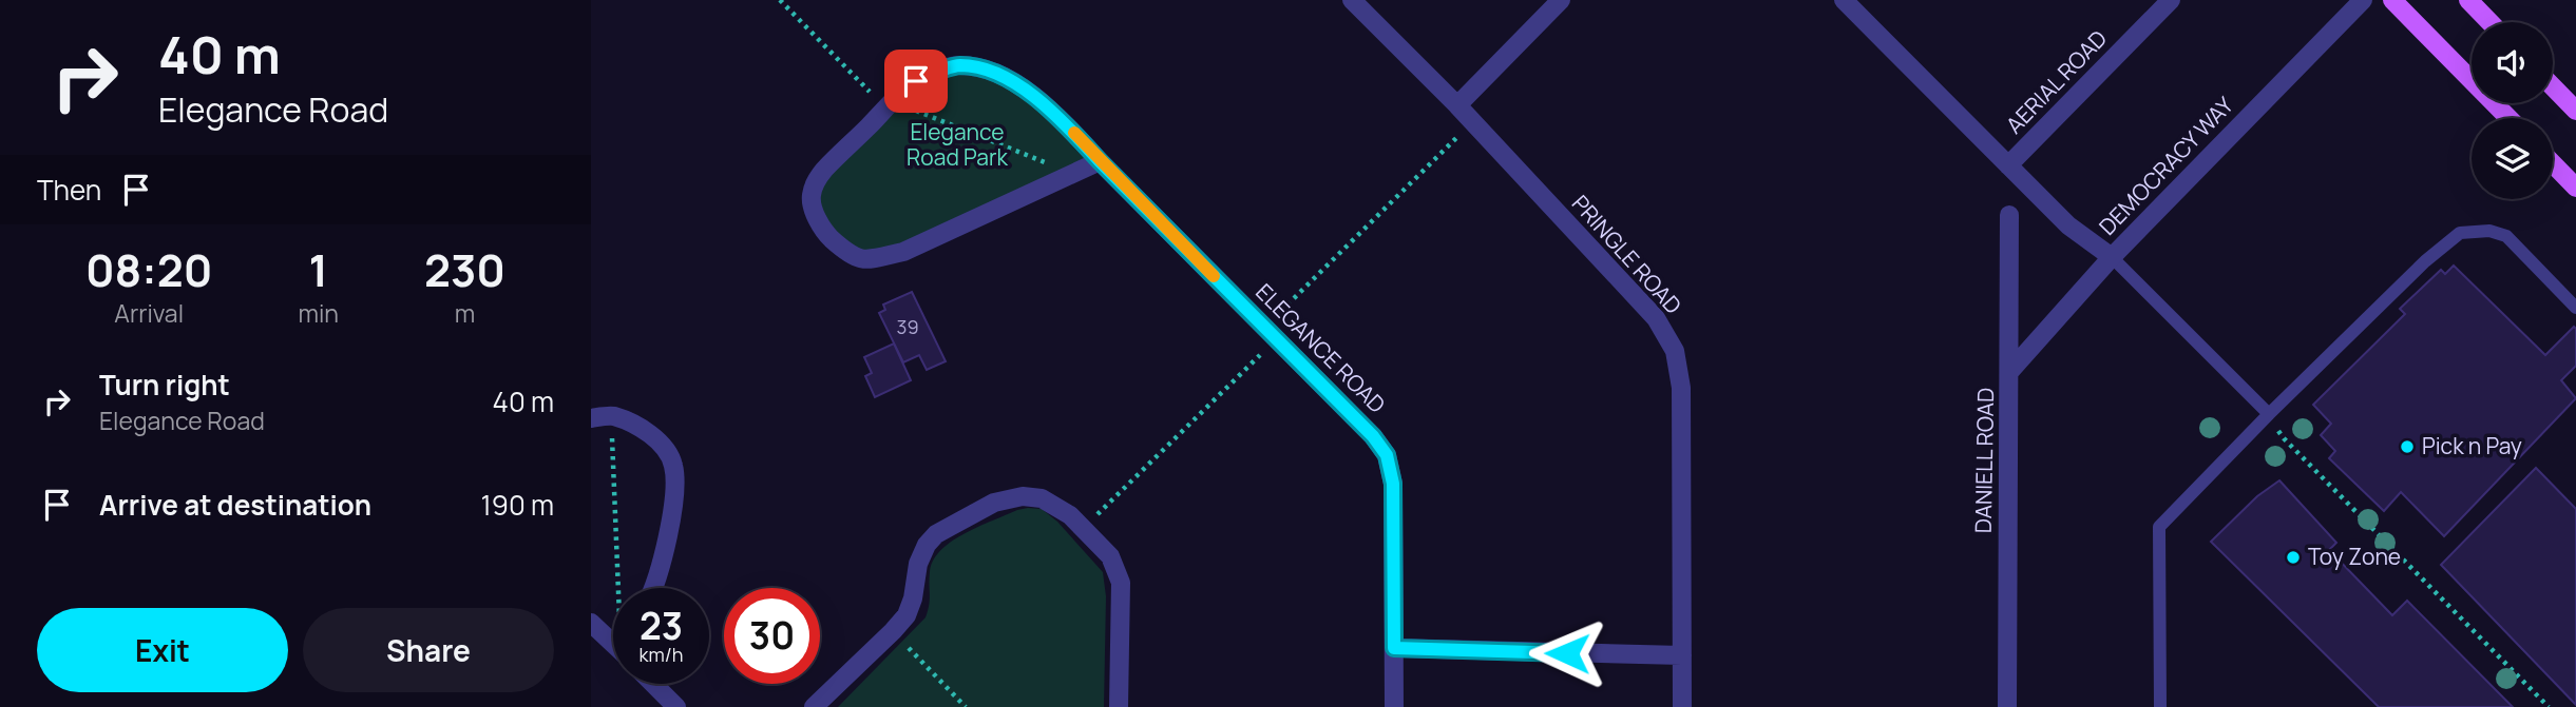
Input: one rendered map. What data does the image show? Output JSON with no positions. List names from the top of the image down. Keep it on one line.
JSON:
{"streets":{"street":["AERIAL ROAD","DEMOCRACY WAY","PRINGLE ROAD","ELEGANCE ROAD","DANIELL ROAD"]},"crossings":[["DEMOCRACY WAY","DANIELL ROAD"]],"parks":["Elegance Road Park"],"places":["Pick n Pay","Toy Zone"],"house_numbers":["39"],"page":{"turn":["40 m","Elegance Road"],"then":"Then","eta":["08:20","Arrival","1","min","230","m"],"list":[{"name":"Turn right","note":"Elegance Road","value":"40 m"},{"name":"Arrive at destination","value":"190 m"}],"speed":"23 km/h","limit":"30","buttons":["Exit","Share"]}}
